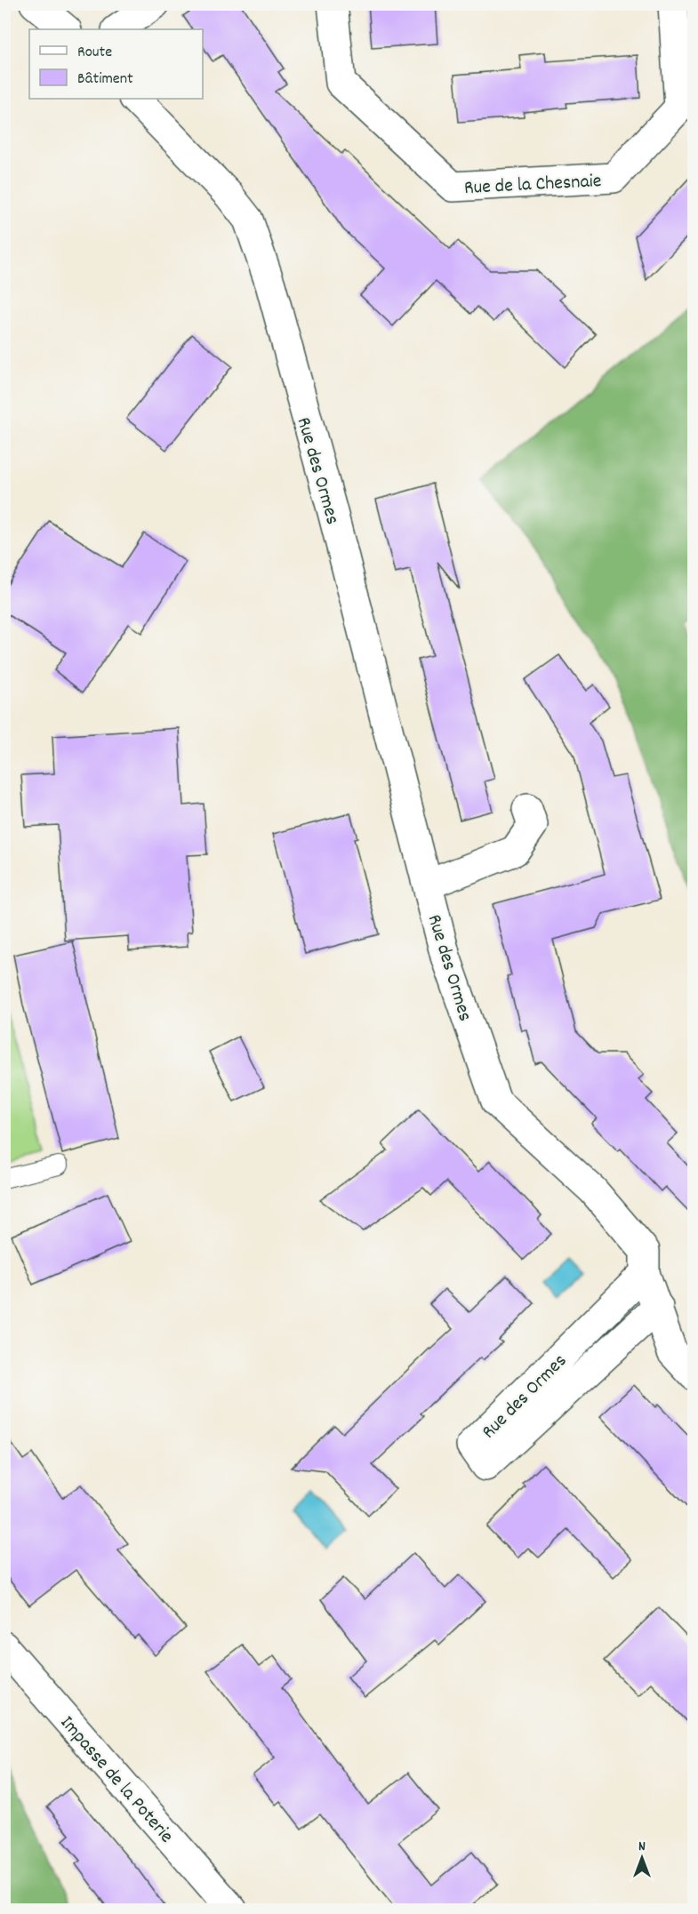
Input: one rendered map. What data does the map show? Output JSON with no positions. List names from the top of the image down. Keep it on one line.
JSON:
{"streets":{"street":["Rue de la Chesnaie","Rue des Ormes","Impasse de la Poterie"]},"legend":["Route","Bâtiment"],"north":"top"}
